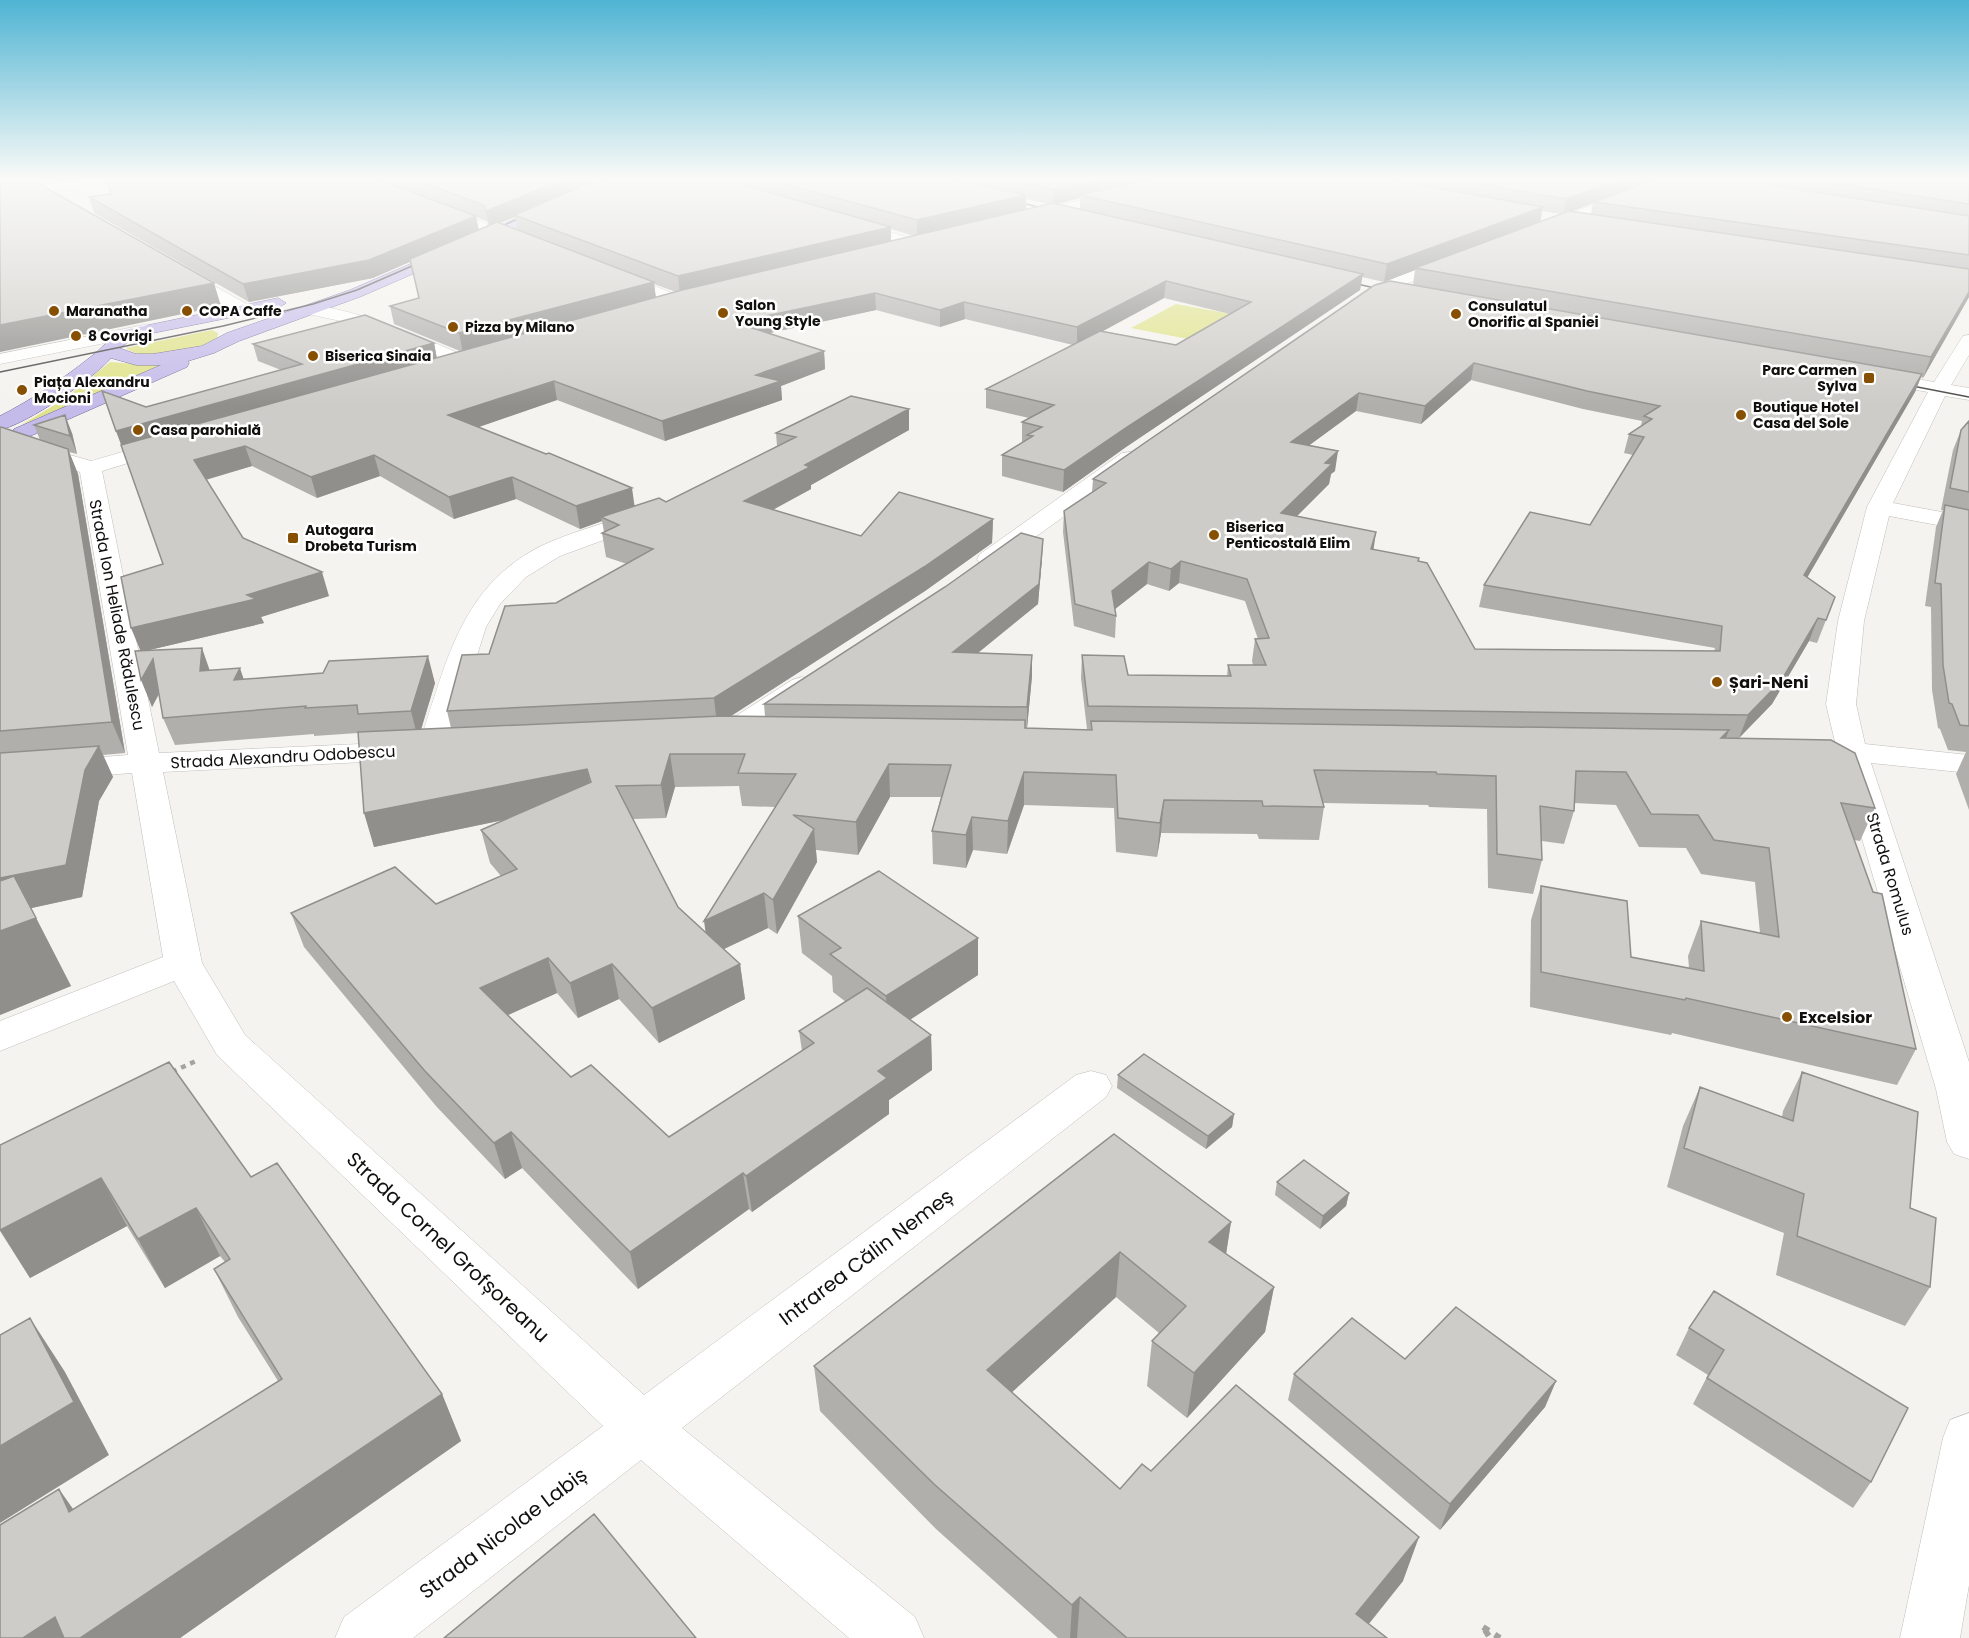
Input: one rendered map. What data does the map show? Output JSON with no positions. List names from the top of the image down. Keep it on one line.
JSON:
{"streets":{"street":["Strada Ion Heliade Rădulescu","Strada Alexandru Odobescu","Strada Romulus","Strada Cornel Grofșoreanu","Intrarea Călin Nemeș","Strada Nicolae Labiș"]},"crossings":[["Strada Ion Heliade Rădulescu","Strada Alexandru Odobescu"],["Strada Ion Heliade Rădulescu","Strada Cornel Grofșoreanu"],["Strada Alexandru Odobescu","Strada Cornel Grofșoreanu"],["Strada Cornel Grofșoreanu","Intrarea Călin Nemeș"],["Strada Cornel Grofșoreanu","Strada Nicolae Labiș"],["Intrarea Călin Nemeș","Strada Nicolae Labiș"]],"places":{"other":["Maranatha","COPA Caffe","Salon Young Style","Consulatul Onorific al Spaniei","Pizza by Milano","8 Covrigi","Biserica Sinaia","Piața Alexandru Mocioni","Boutique Hotel Casa del Sole","Casa parohială","Biserica Penticostală Elim","Șari-Neni","Excelsior"],"transit":["Parc Carmen Sylva","Autogara Drobeta Turism"]}}
